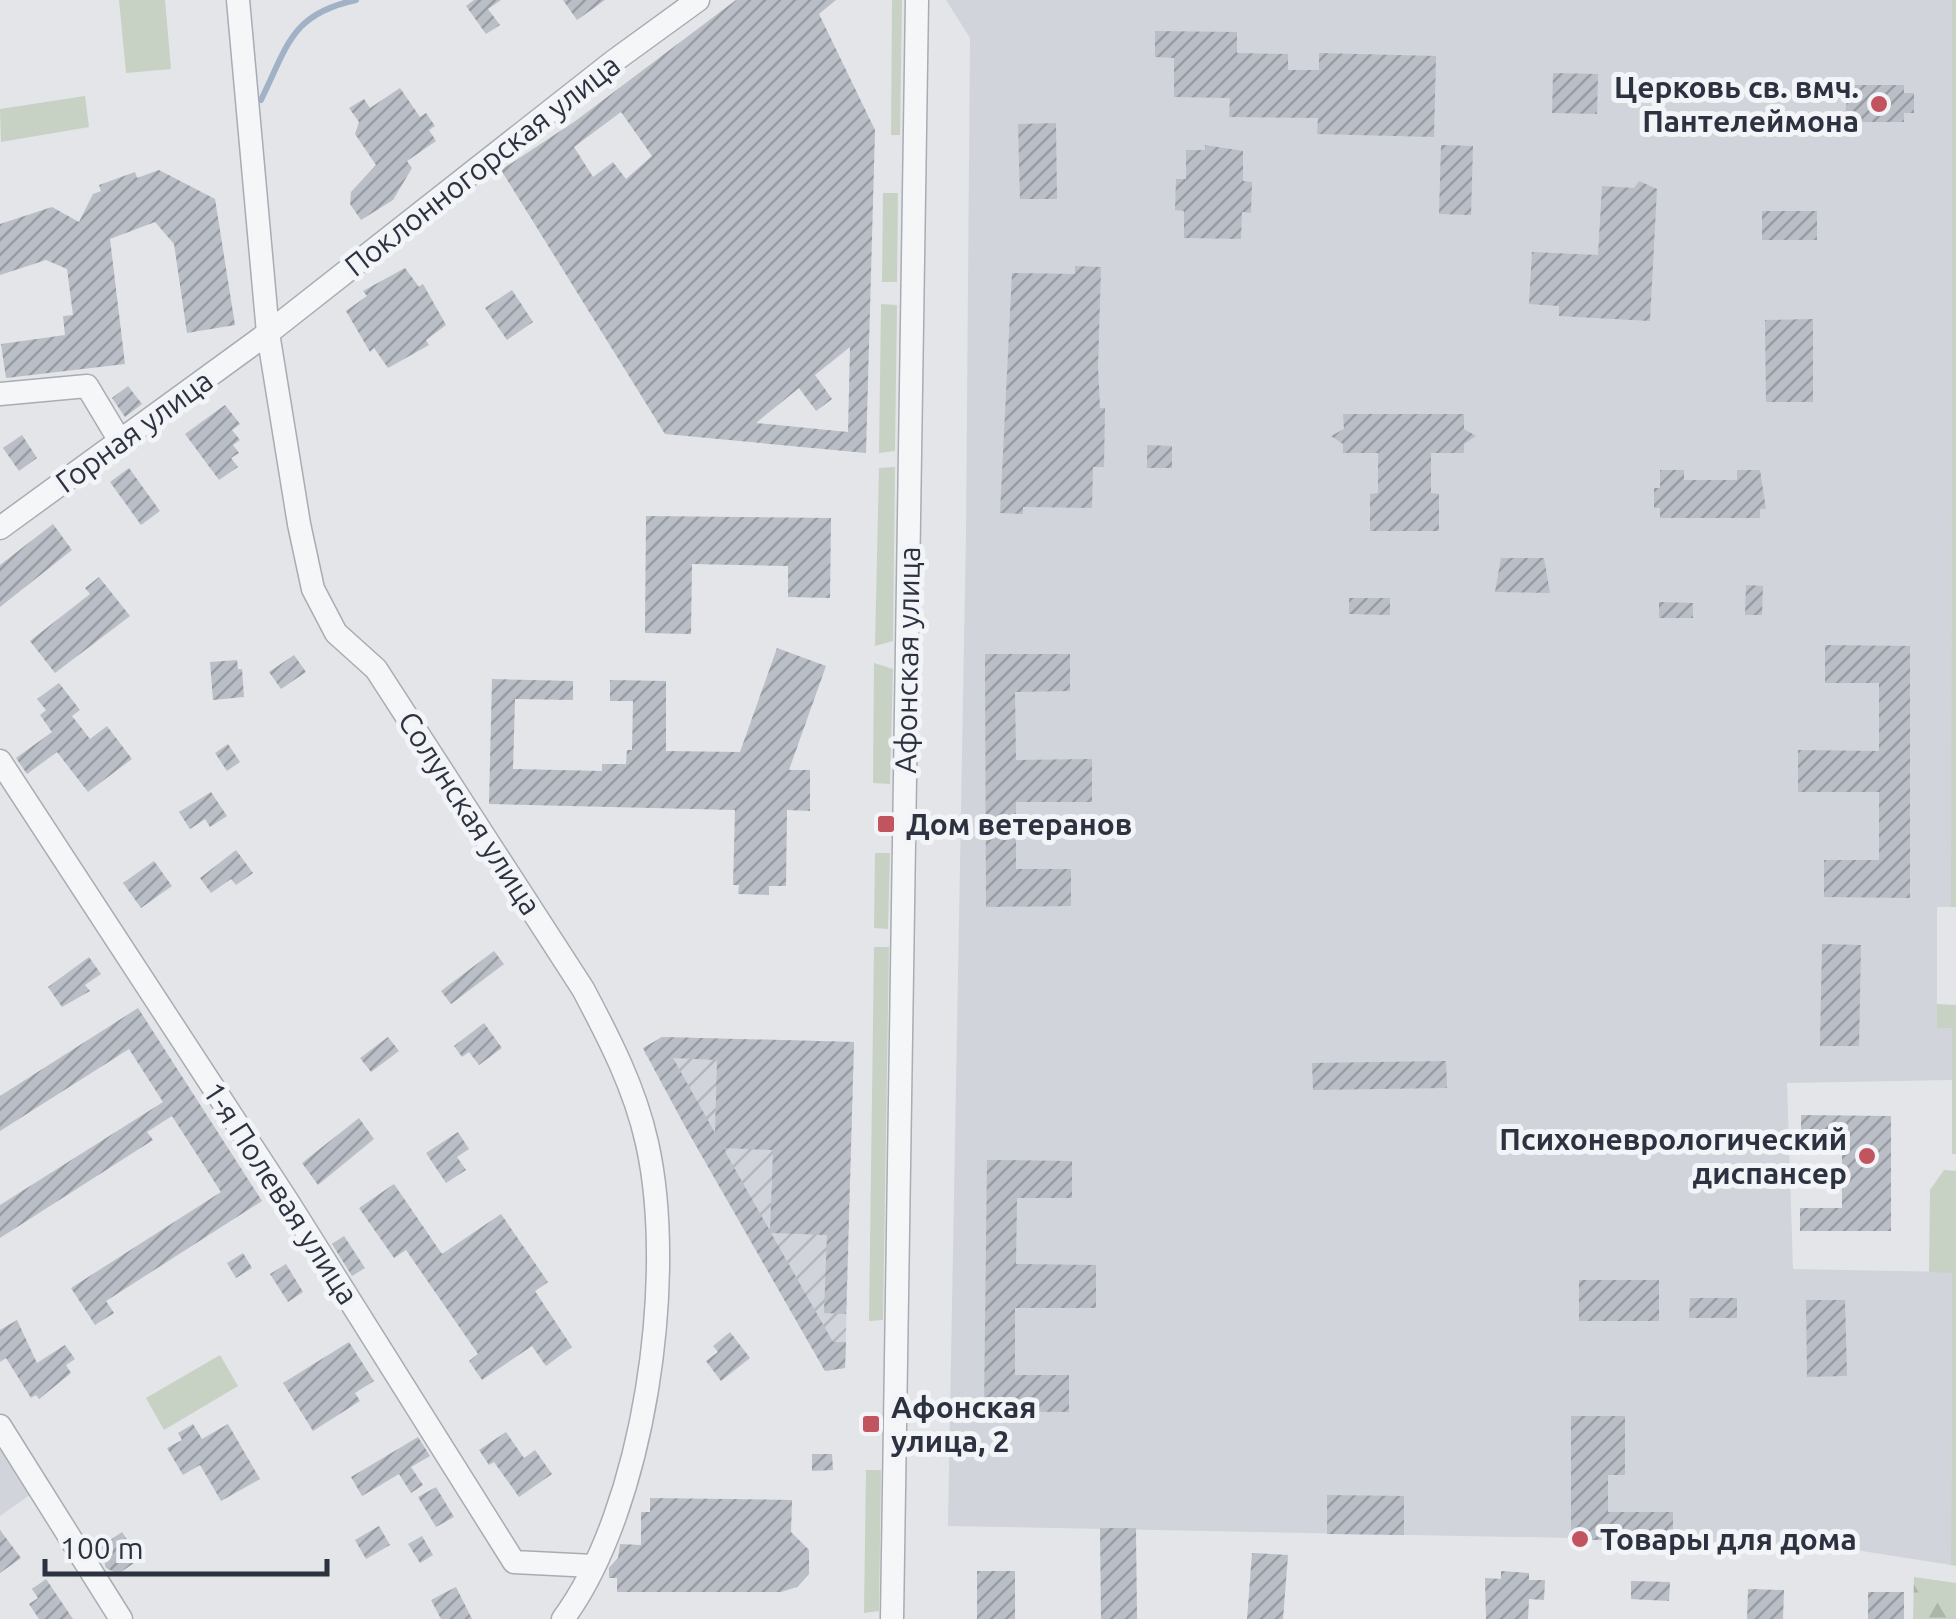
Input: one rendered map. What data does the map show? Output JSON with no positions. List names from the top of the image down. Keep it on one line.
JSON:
{"streets":{"street":["Поклонногорская улица","Горная улица","Афонская улица","Солунская улица","1-я Полевая улица"]},"crossings":[["Поклонногорская улица","Горная улица"],["Поклонногорская улица","Солунская улица"],["Горная улица","Солунская улица"],["Солунская улица","1-я Полевая улица"]],"places":{"other":["Церковь св. вмч. Пантелеймона","Психоневрологический диспансер","Товары для дома"],"transit":["Дом ветеранов","Афонская улица, 2"]},"scale_bar":"100 m"}
